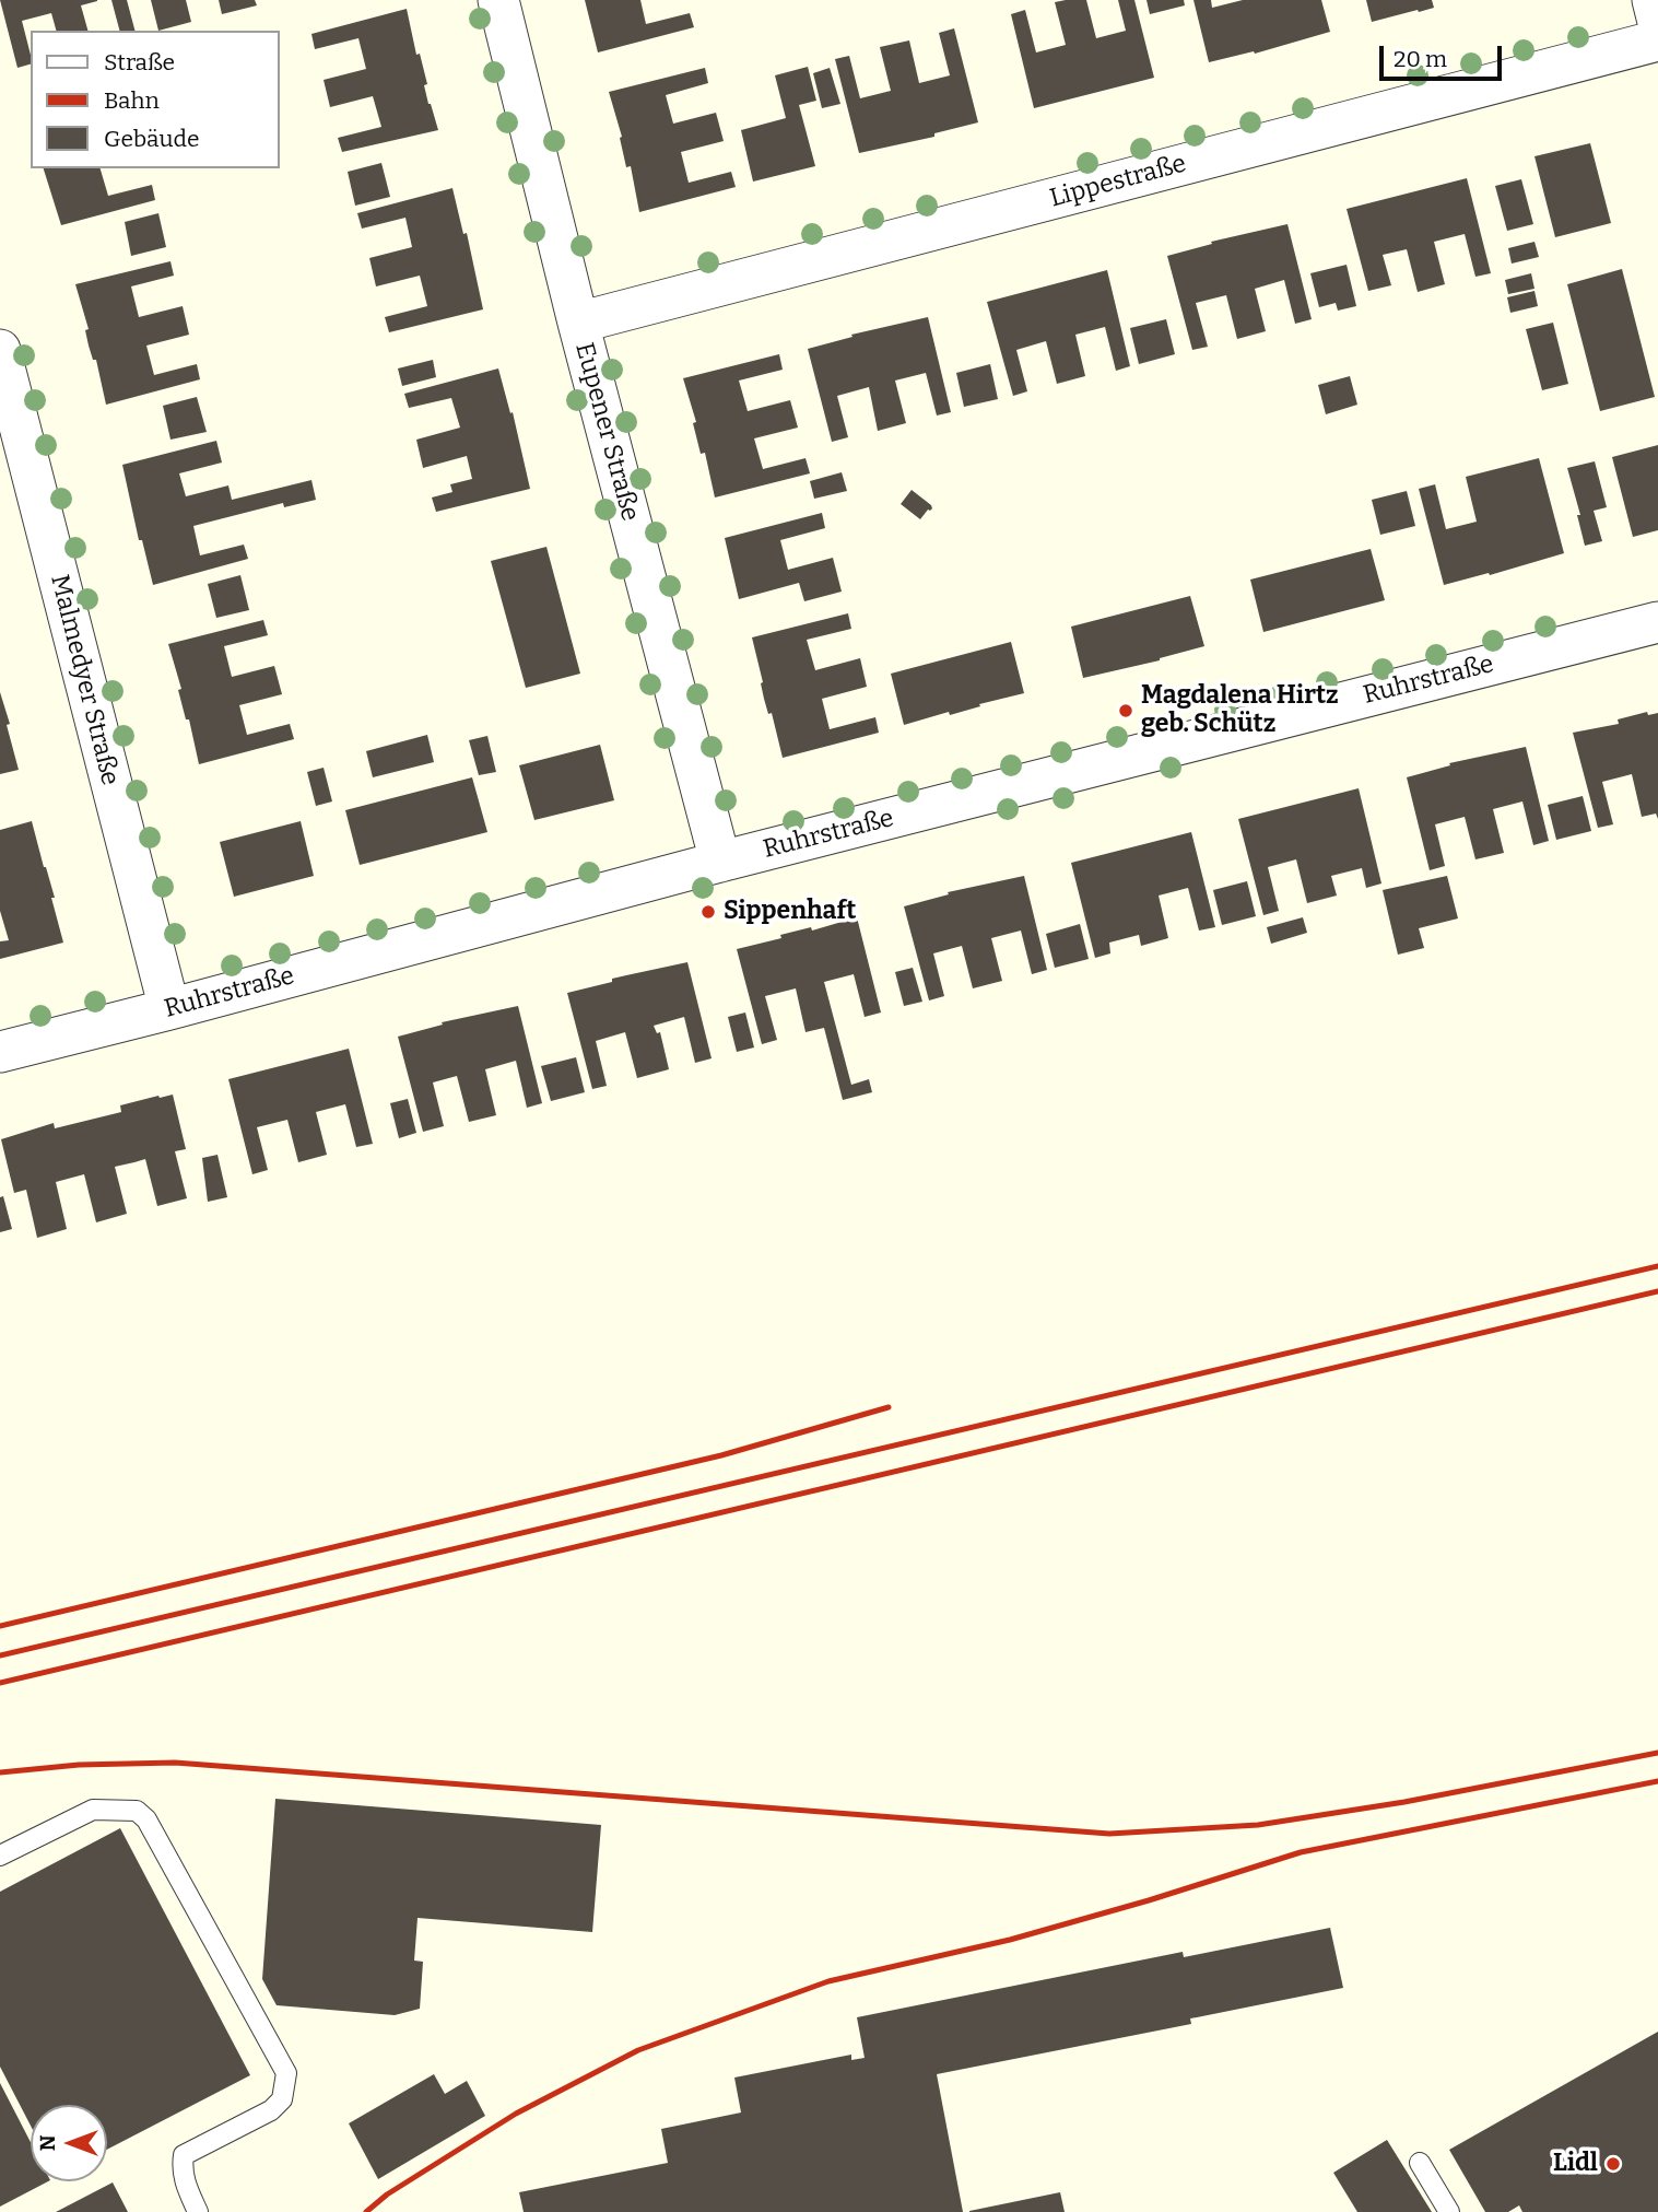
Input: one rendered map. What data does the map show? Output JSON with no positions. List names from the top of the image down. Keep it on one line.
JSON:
{"streets":{"street":["Lippestraße","Eupener Straße","Malmedyer Straße","Ruhrstraße"]},"crossings":[["Lippestraße","Eupener Straße"],["Eupener Straße","Ruhrstraße"],["Malmedyer Straße","Ruhrstraße"]],"places":["Magdalena Hirtz geb. Schütz","Sippenhaft","Lidl"],"legend":["Straße","Bahn","Gebäude"],"scale_bar":"20 m","north":"left"}
